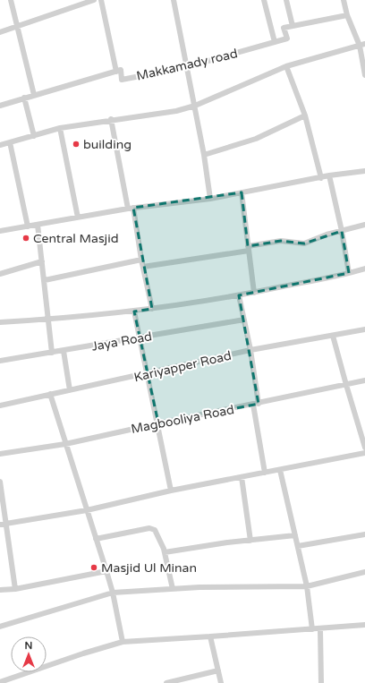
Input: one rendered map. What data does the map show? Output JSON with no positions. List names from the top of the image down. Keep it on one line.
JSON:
{"streets":{"street":["Makkamady road","Jaya Road","Kariyapper Road","Magbooliya Road"]},"places":["building","Central Masjid","Masjid Ul Minan"],"north":"top"}
